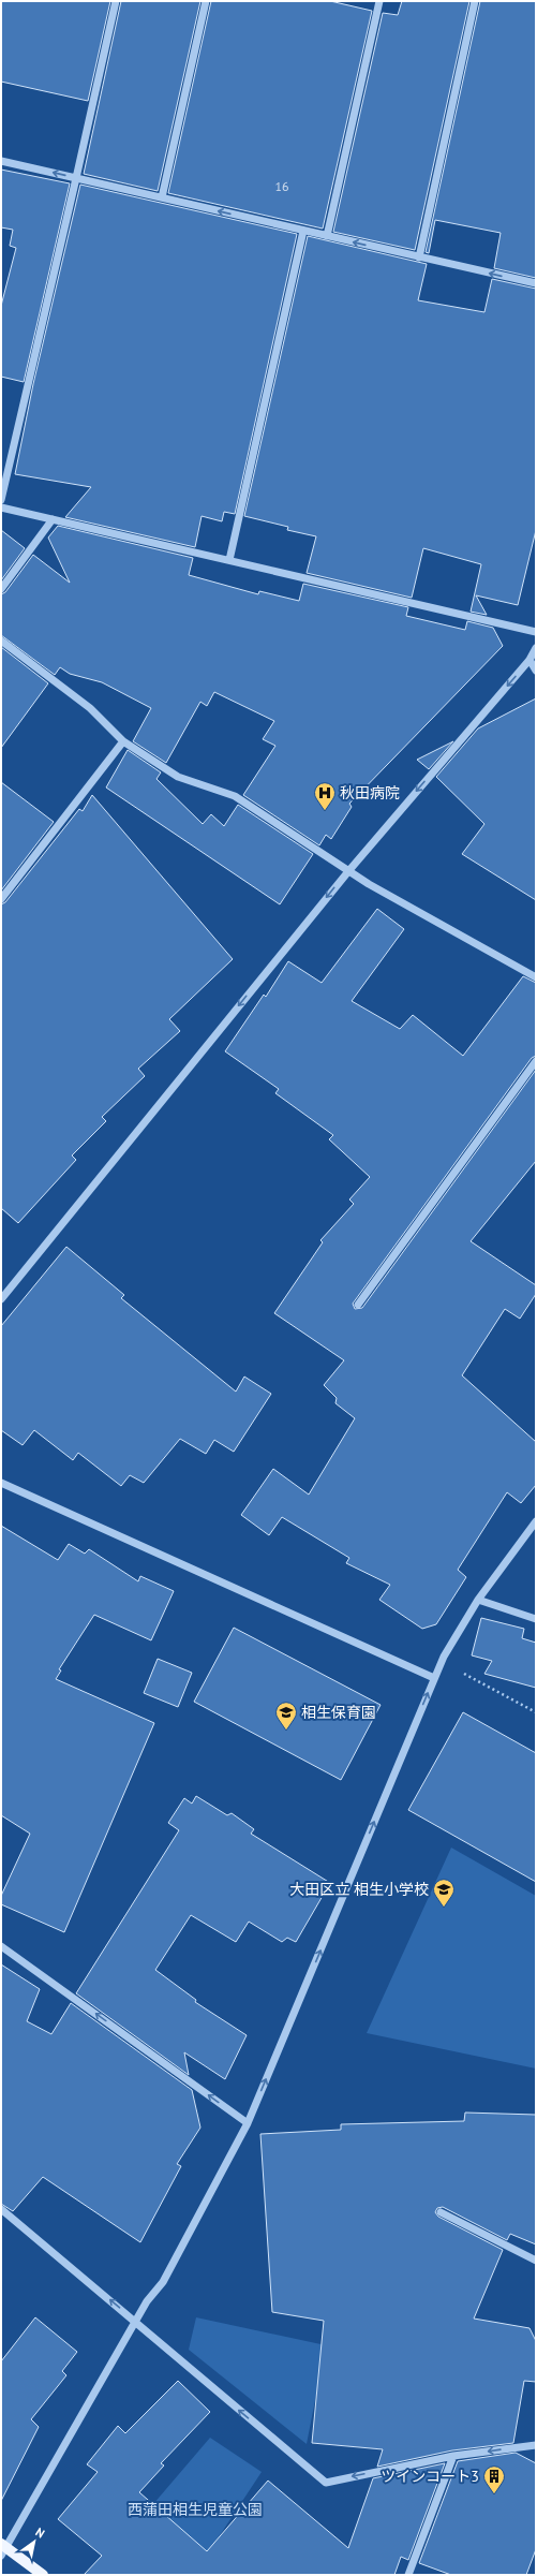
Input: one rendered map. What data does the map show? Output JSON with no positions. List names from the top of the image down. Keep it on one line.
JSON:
{"parks":["西蒲田相生児童公園"],"places":{"hospital":["秋田病院"],"school or university":["相生保育園","大田区立 相生小学校"],"building":["ツインコート3"]},"house_numbers":["16"],"north":"top right"}
